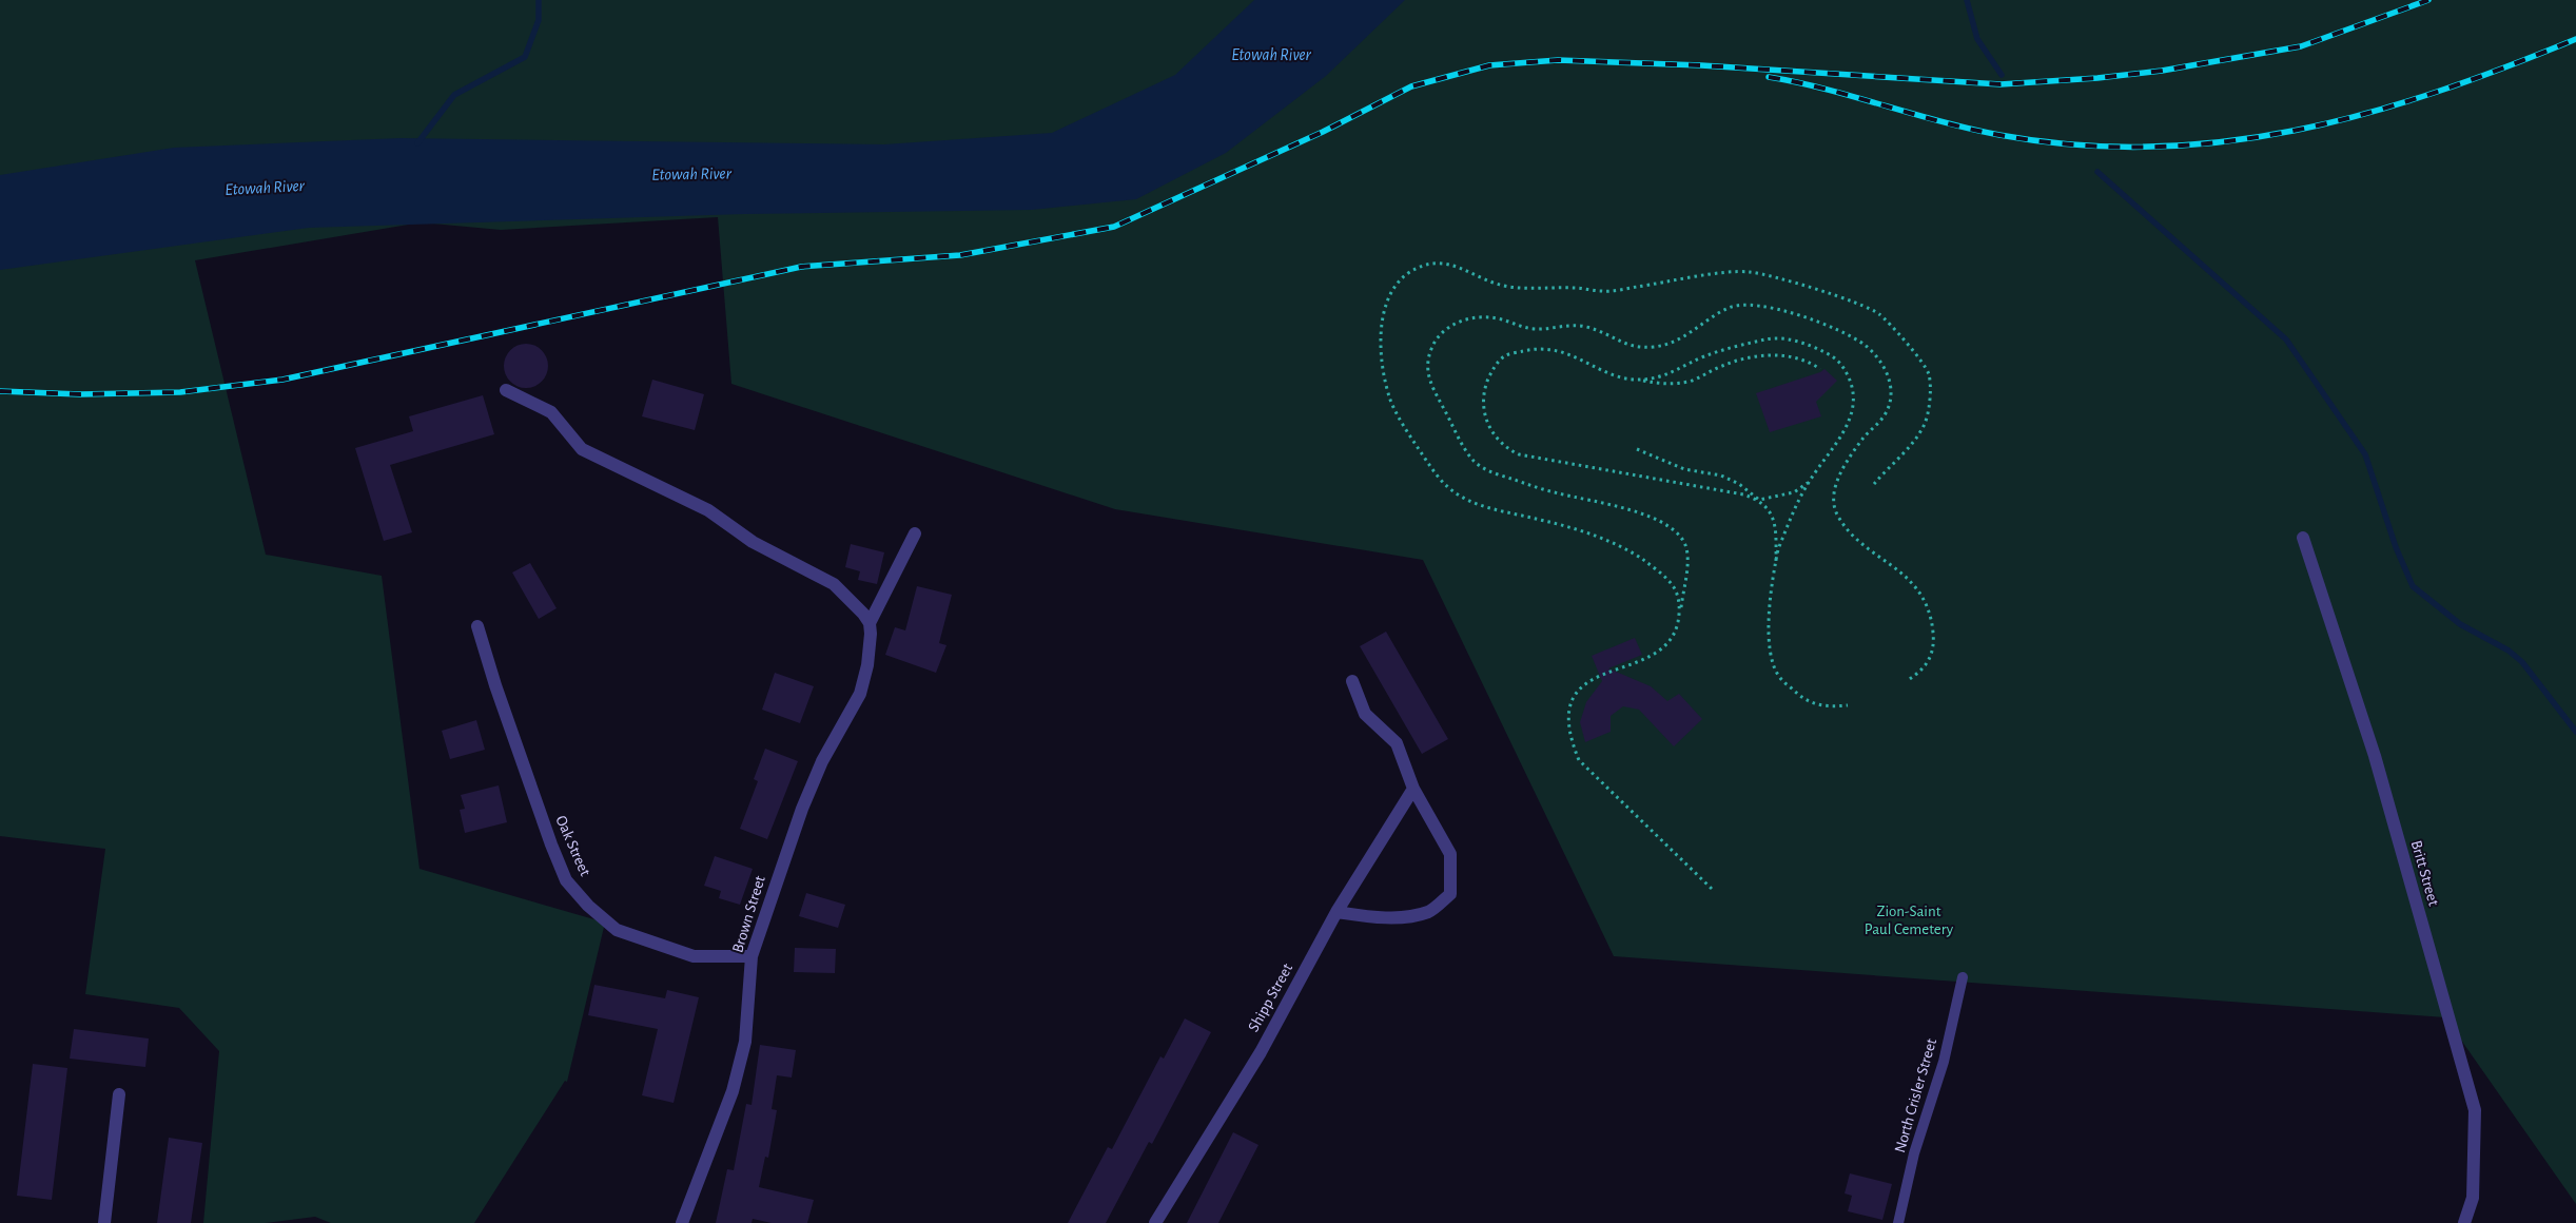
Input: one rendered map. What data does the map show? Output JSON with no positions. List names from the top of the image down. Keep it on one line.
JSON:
{"streets":{"street":["Oak Street","Britt Street","Brown Street","Shipp Street"],"lane":["North Crisler Street"]},"crossings":[["Oak Street","Brown Street"]],"water":["Etowah River"],"parks":["Zion-Saint Paul Cemetery"]}
